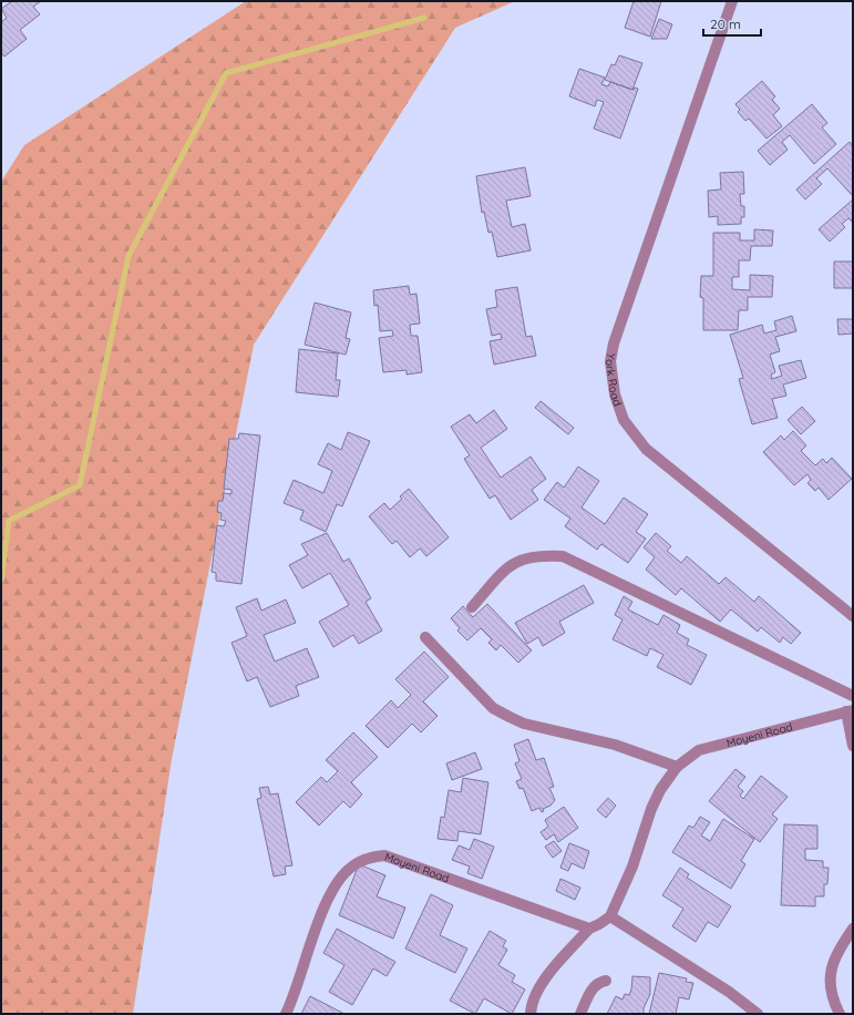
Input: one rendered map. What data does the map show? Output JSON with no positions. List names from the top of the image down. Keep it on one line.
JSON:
{"streets":{"street":["York Road","Moyeni Road"]},"scale_bar":"20 m"}
